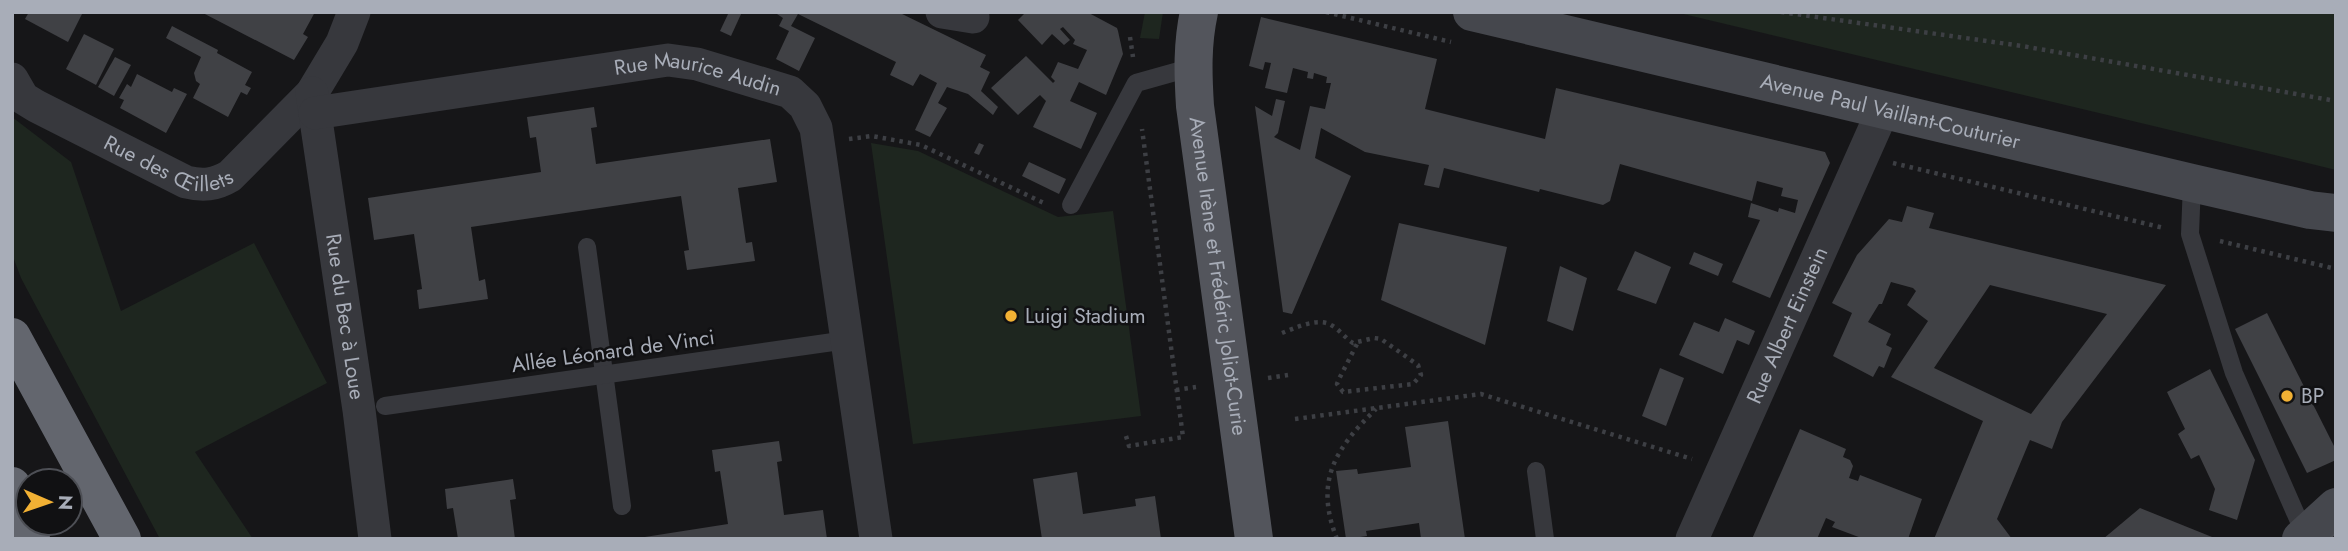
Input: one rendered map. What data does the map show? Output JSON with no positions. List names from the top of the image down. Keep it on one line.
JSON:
{"streets":{"main road":["Avenue Paul Vaillant-Couturier","Avenue Irène et Frédéric Joliot-Curie"],"street":["Rue Maurice Audin","Rue des Œillets","Rue du Bec à Loue","Rue Albert Einstein"],"lane":["Allée Léonard de Vinci"]},"crossings":[["Rue Maurice Audin","Rue des Œillets"],["Rue Maurice Audin","Rue du Bec à Loue"],["Rue Maurice Audin","Allée Léonard de Vinci"],["Avenue Paul Vaillant-Couturier","Rue Albert Einstein"],["Rue des Œillets","Rue du Bec à Loue"]],"places":["Luigi Stadium","BP"],"north":"right"}
